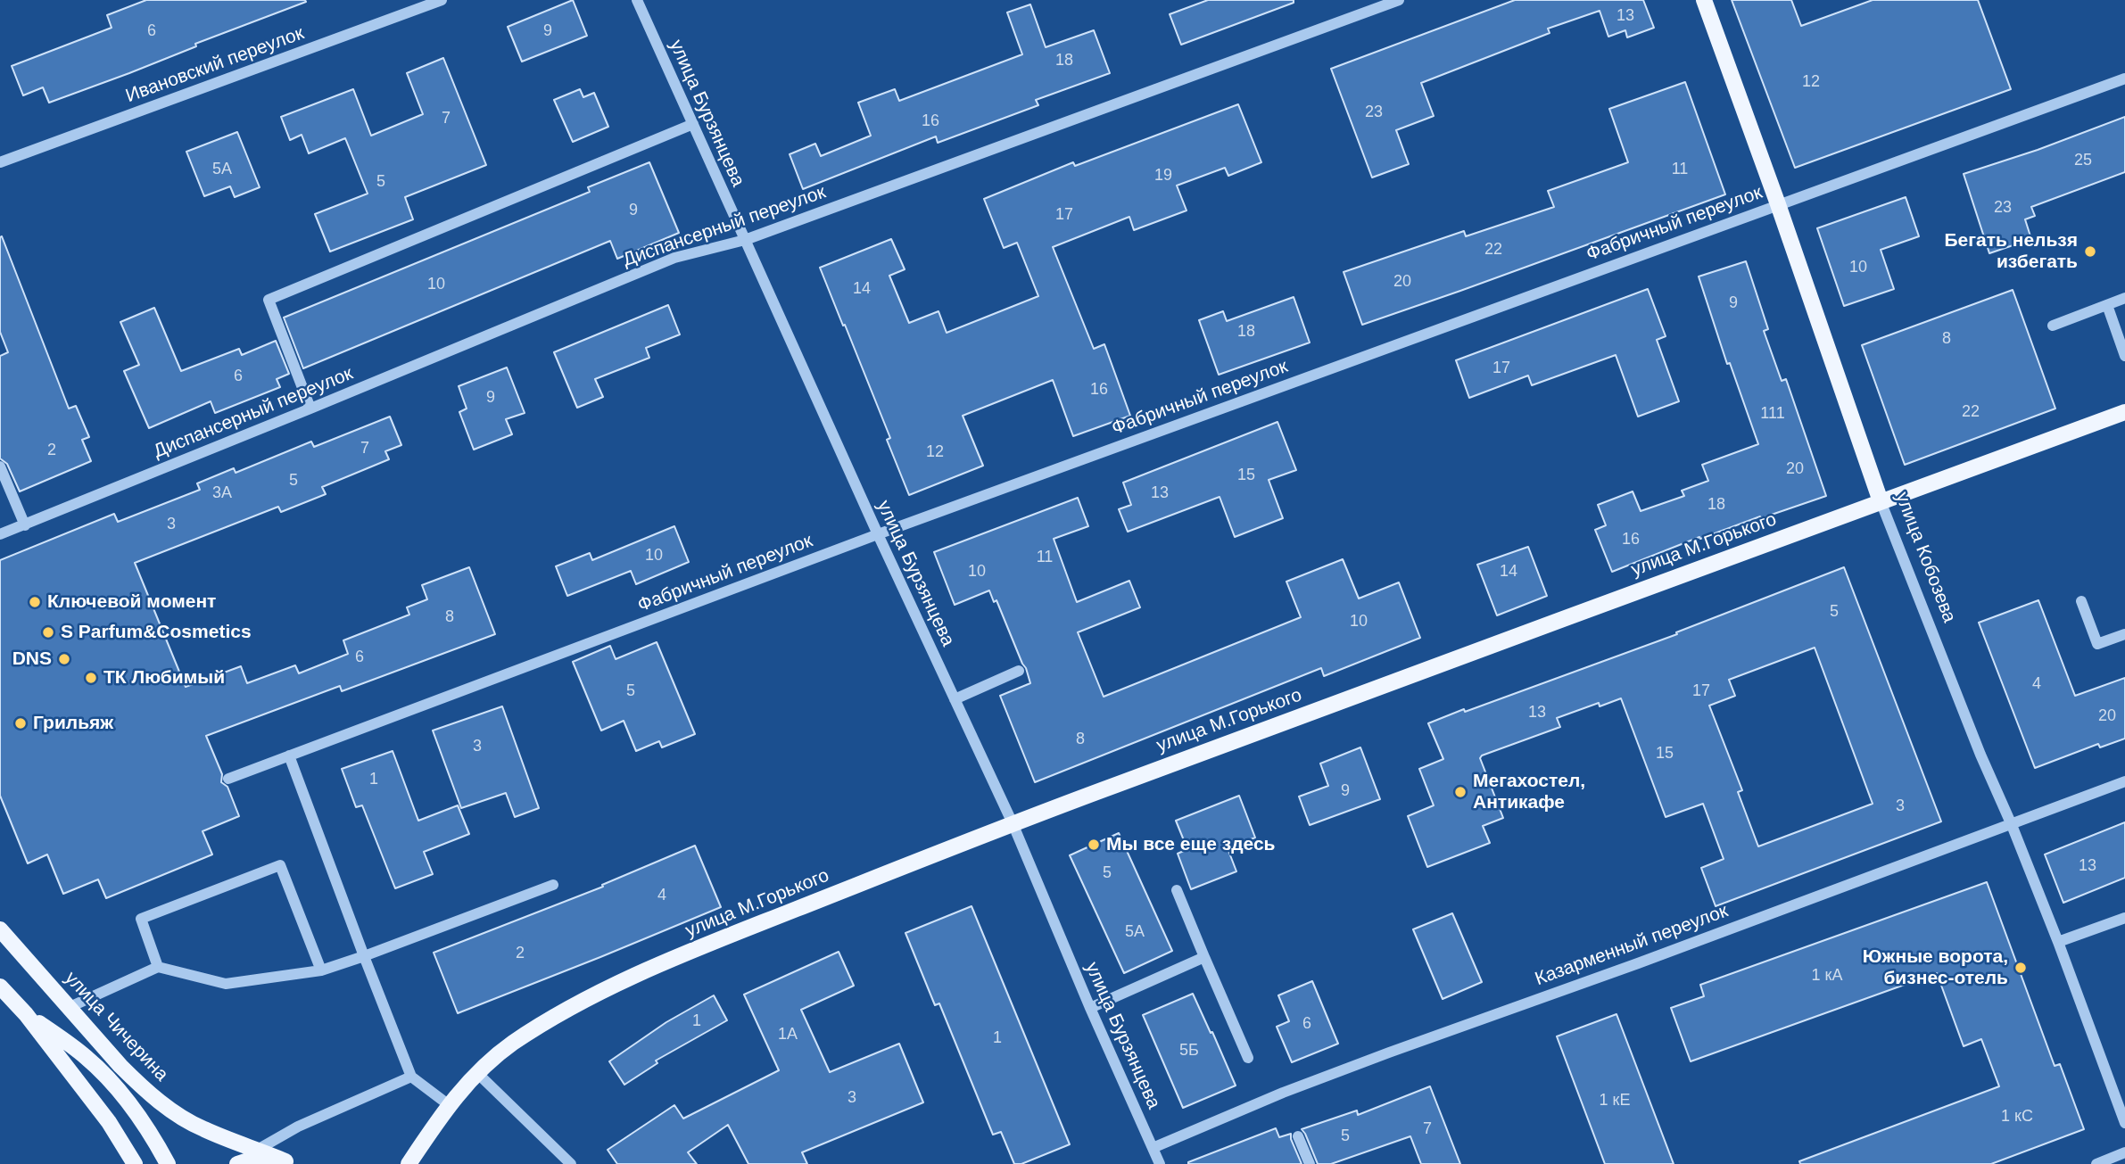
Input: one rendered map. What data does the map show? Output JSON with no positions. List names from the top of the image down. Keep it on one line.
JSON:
{"streets":{"main road":["улица М.Горького","улица Кобозева","улица Чичерина"],"street":["Ивановский переулок","улица Бурзянцева","Фабричный переулок","Диспансерный переулок","Казарменный переулок"]},"crossings":[["улица Бурзянцева","Фабричный переулок"],["улица Бурзянцева","Диспансерный переулок"],["улица Бурзянцева","улица М.Горького"],["улица Бурзянцева","Казарменный переулок"],["Фабричный переулок","улица Кобозева"],["улица М.Горького","улица Кобозева"],["улица Кобозева","Казарменный переулок"]],"places":["Бегать нельзя избегать","Ключевой момент","S Parfum&Cosmetics","DNS","ТК Любимый","Грильяж","Мегахостел, Антикафе","Мы все еще здесь","Южные ворота, бизнес-отель"],"house_numbers":["13","6","9","18","12","23","7","16","25","5А","11","19","5","23","9","17","22","10","20","10","14","9","18","8","17","6","16","9","22","111","7","2","12","20","15","5","3А","13","18","3","16","10","11","10","14","5","8","10","6","4","5","17","13","20","8","3","15","1","9","3","13","5","4","5А","2","1 кA","1","6","1А","1","5Б","3","1 кE","1 кС","7","5"]}
